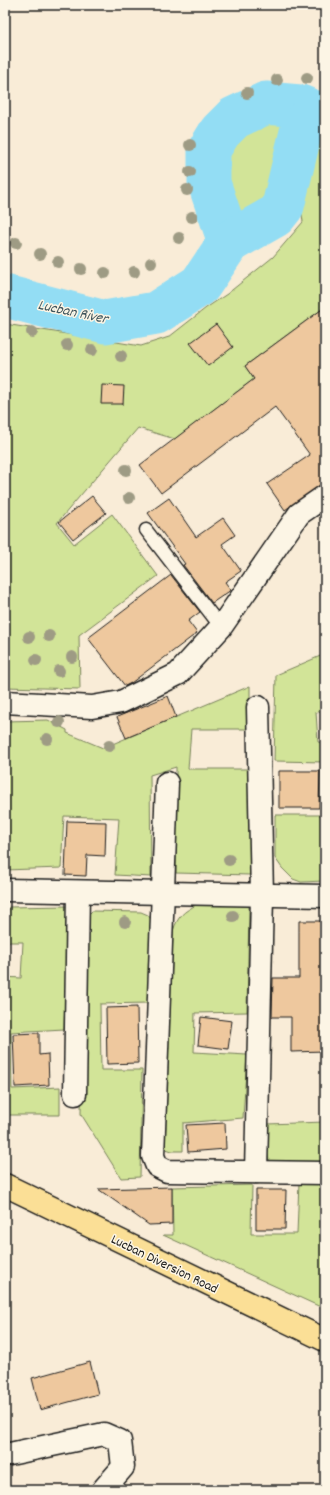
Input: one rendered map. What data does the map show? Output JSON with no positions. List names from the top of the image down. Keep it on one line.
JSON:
{"streets":{"main road":["Lucban Diversion Road"]},"water":["Lucban River"]}
